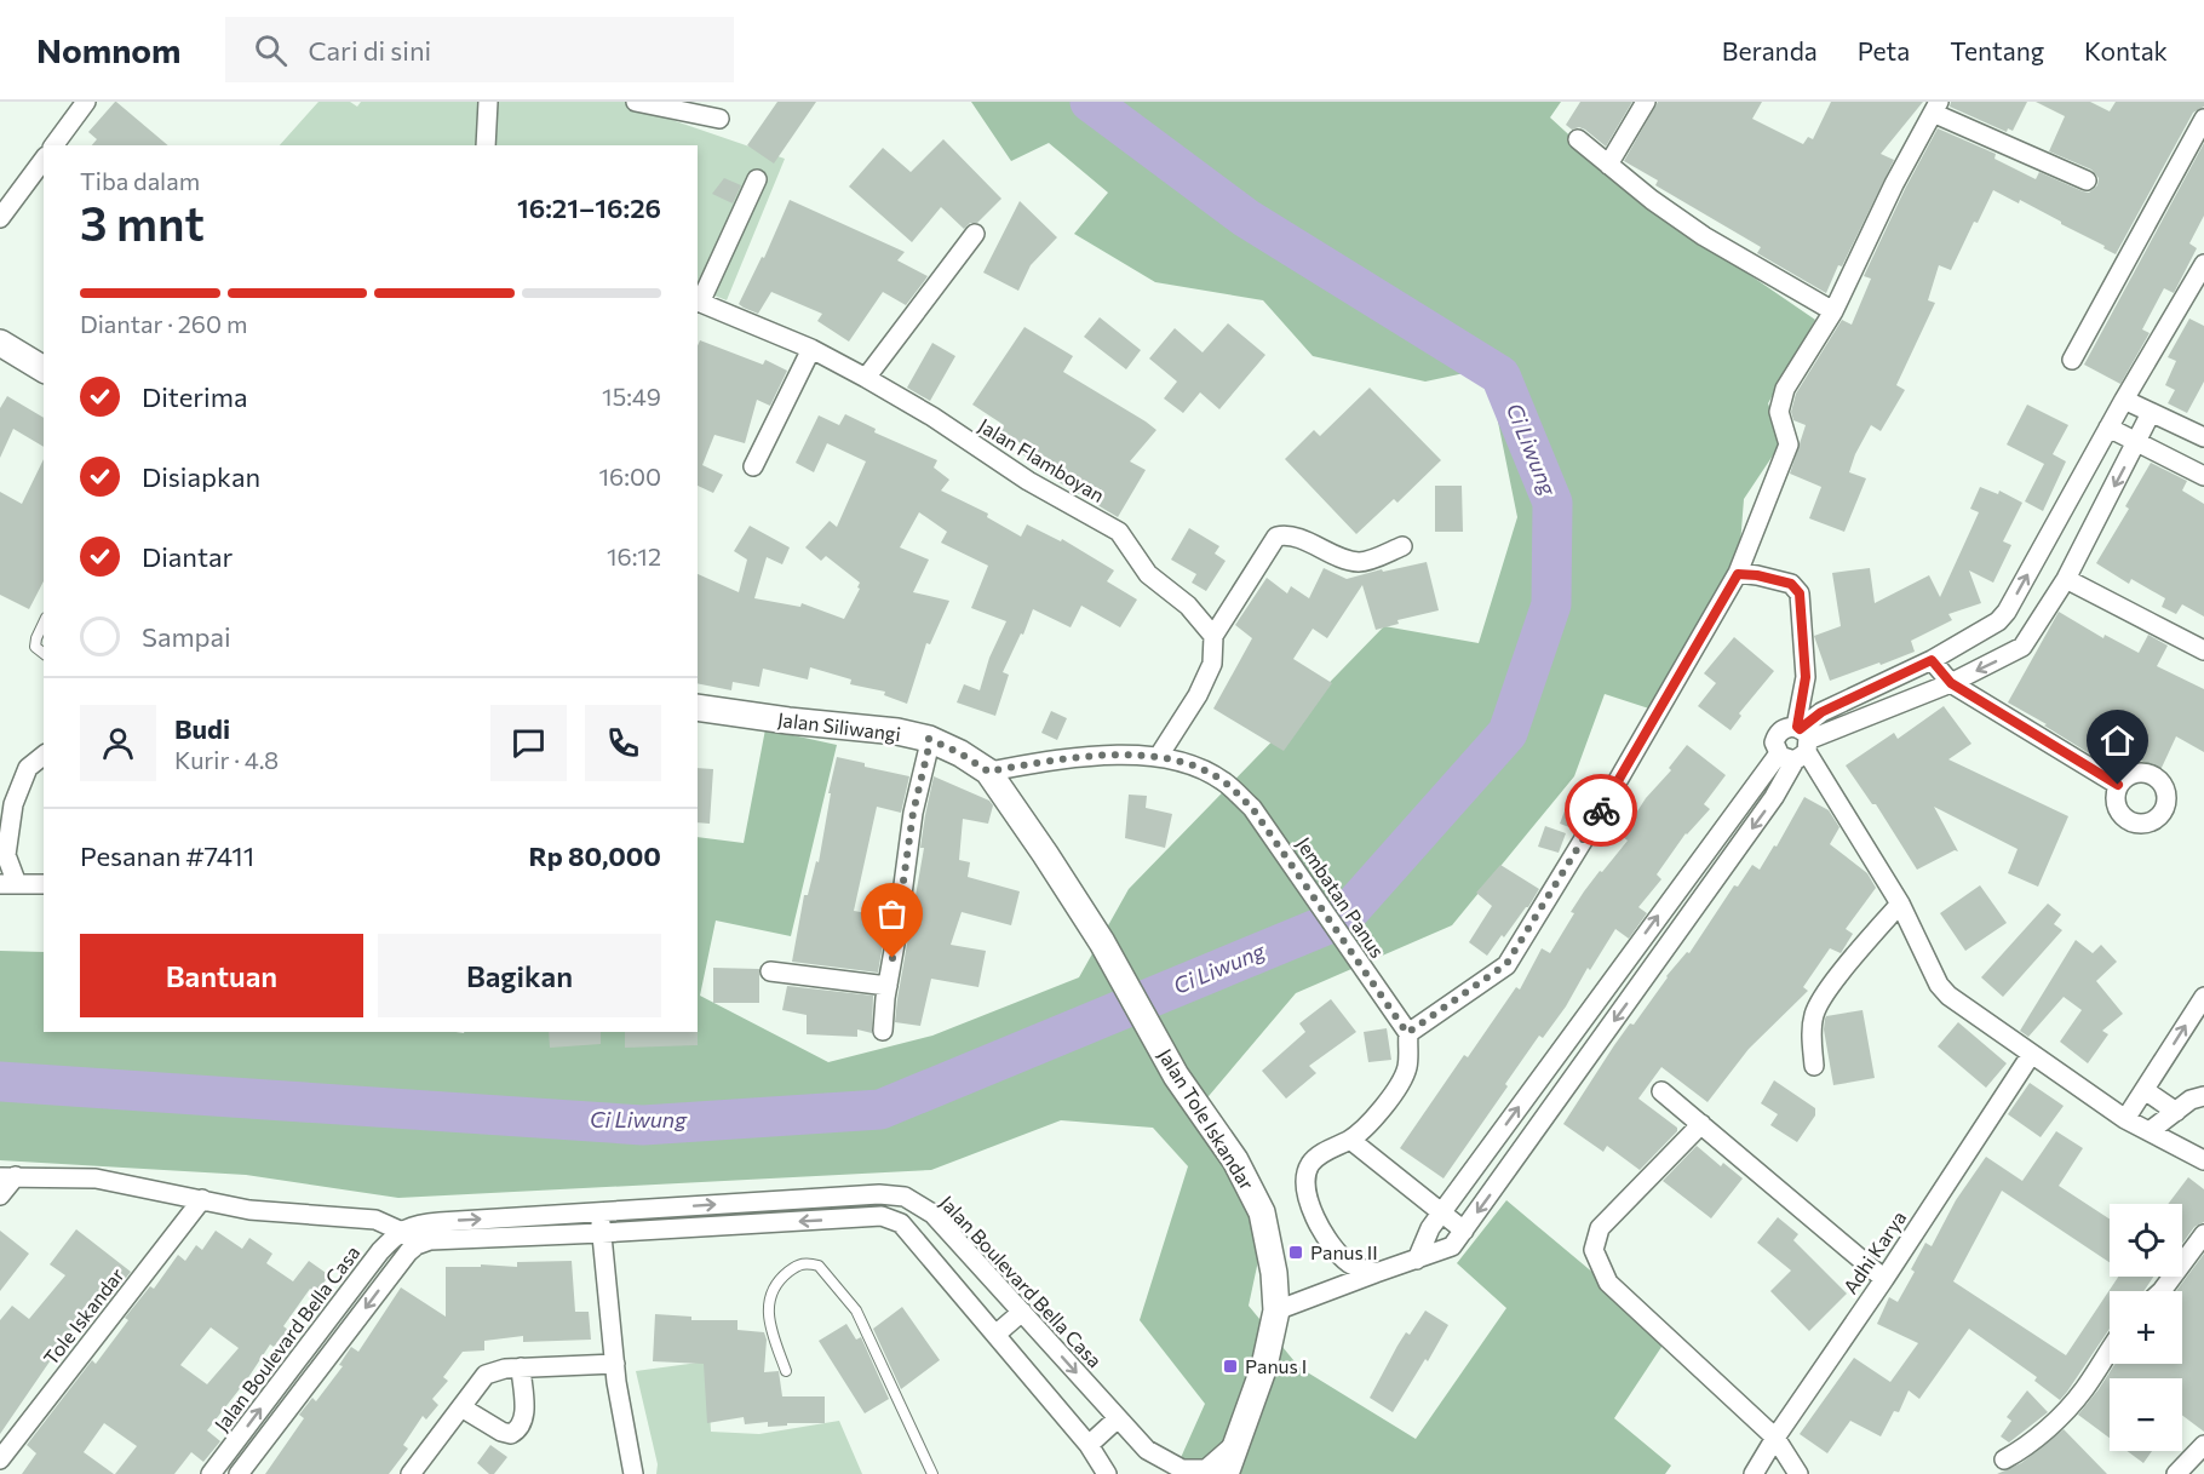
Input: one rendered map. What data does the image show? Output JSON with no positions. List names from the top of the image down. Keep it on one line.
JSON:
{"streets":{"main road":["Jalan Siliwangi","Jalan Tole Iskandar"],"street":["Jalan Flamboyan","Jembatan Panus","Adhi Karya","Jalan Boulevard Bella Casa","Tole Iskandar"]},"crossings":[["Jalan Siliwangi","Jembatan Panus"],["Jalan Siliwangi","Jalan Tole Iskandar"],["Jalan Tole Iskandar","Jalan Boulevard Bella Casa"],["Jalan Boulevard Bella Casa","Tole Iskandar"]],"water":["Ci Liwung"],"places":{"transit":["Panus II","Panus I"]},"page":{"header":"Nomnom","search":"Cari di sini","nav":["Beranda","Peta","Tentang","Kontak"],"heading":["3 mnt","Tiba dalam","16:21–16:26"],"panel":["Budi","Kurir · 4.8","Pesanan #7411","Rp 80,000"],"bar":"Diantar · 260 m","list":[["Diterima","15:49"],["Disiapkan","16:00"],["Diantar","16:12"],"Sampai"],"buttons":["Bantuan","Bagikan"],"map_buttons":["+","−"]}}
